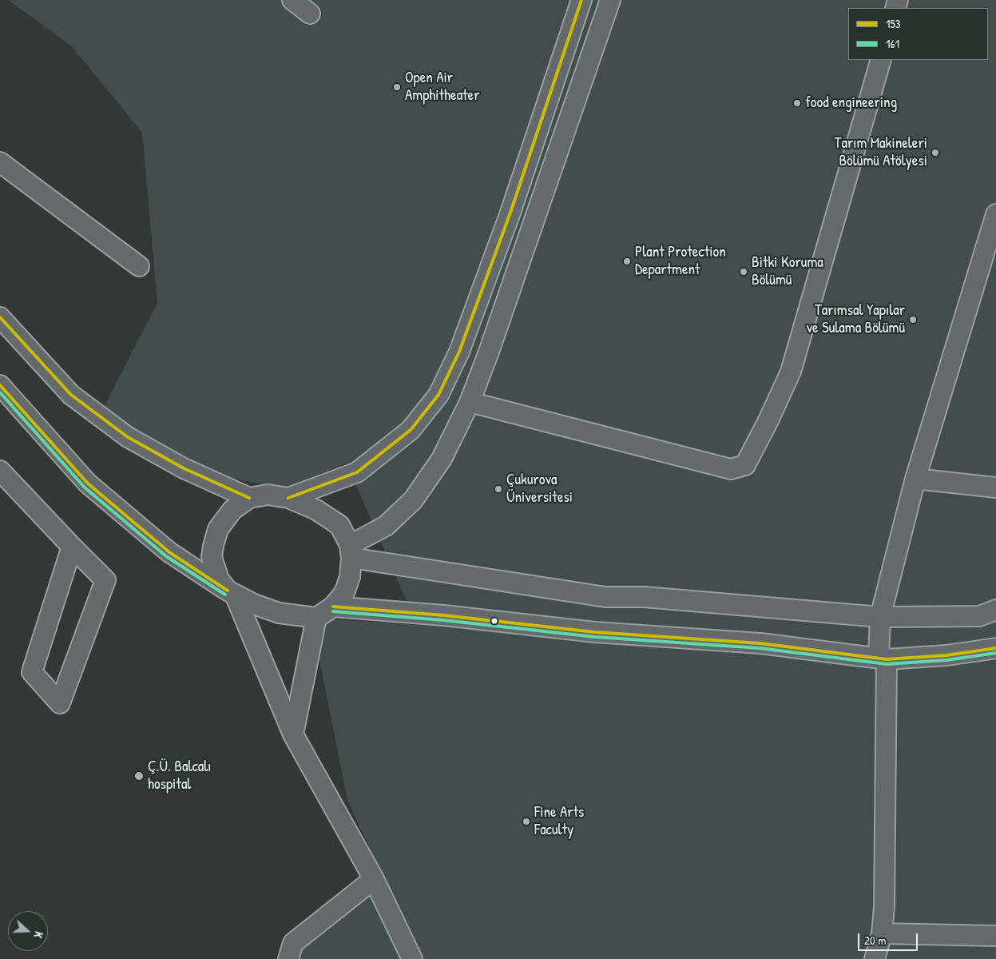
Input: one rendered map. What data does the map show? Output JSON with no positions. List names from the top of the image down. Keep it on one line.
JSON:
{"places":["Open Air Amphitheater","food engineering","Tarım Makineleri Bölümü Atölyesi","Plant Protection Department","Bitki Koruma Bölümü","Tarımsal Yapılar ve Sulama Bölümü","Çukurova Üniversitesi","Ç.Ü. Balcalı hospital","Fine Arts Faculty"],"lines":["transit line 153","transit line 161"],"legend":["153","161"],"scale_bar":"20 m","north":"right"}
